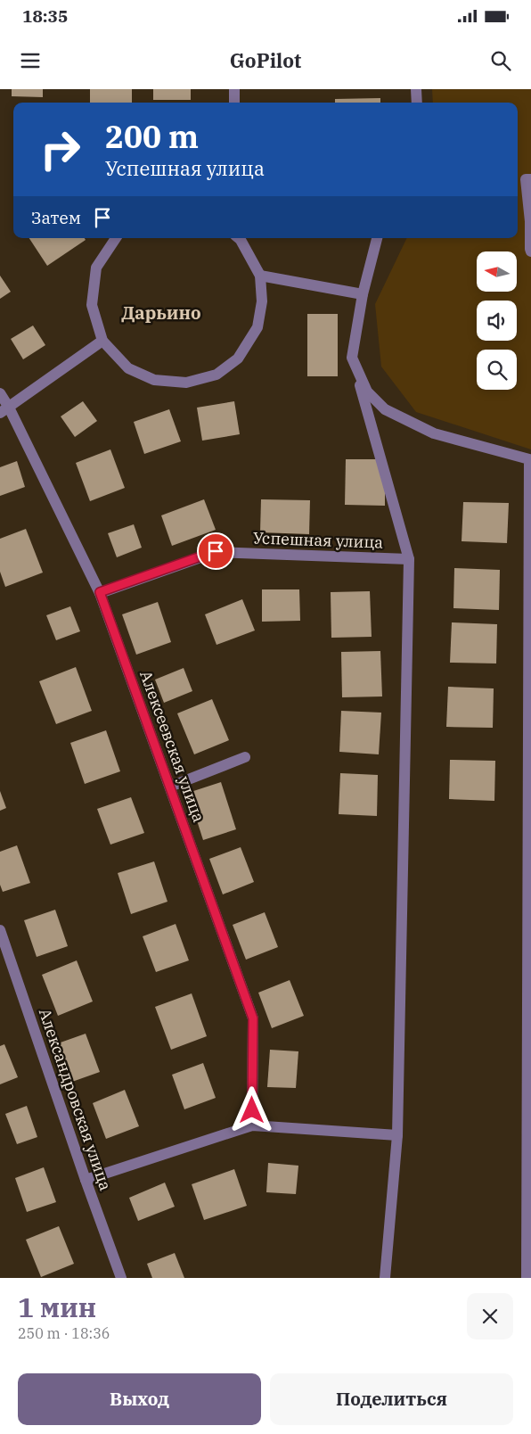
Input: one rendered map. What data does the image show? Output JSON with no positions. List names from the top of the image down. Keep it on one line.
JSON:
{"streets":{"street":["Успешная улица","Алексеевская улица","Александровская улица"]},"crossings":[["Успешная улица","Алексеевская улица"]],"districts":["Дарьино"],"north":"left","page":{"status":"18:35","header":"GoPilot","turn":["200 m","Успешная улица"],"then":"Затем","heading":["1 мин","250 m · 18:36"],"buttons":["Выход","Поделиться"]}}
